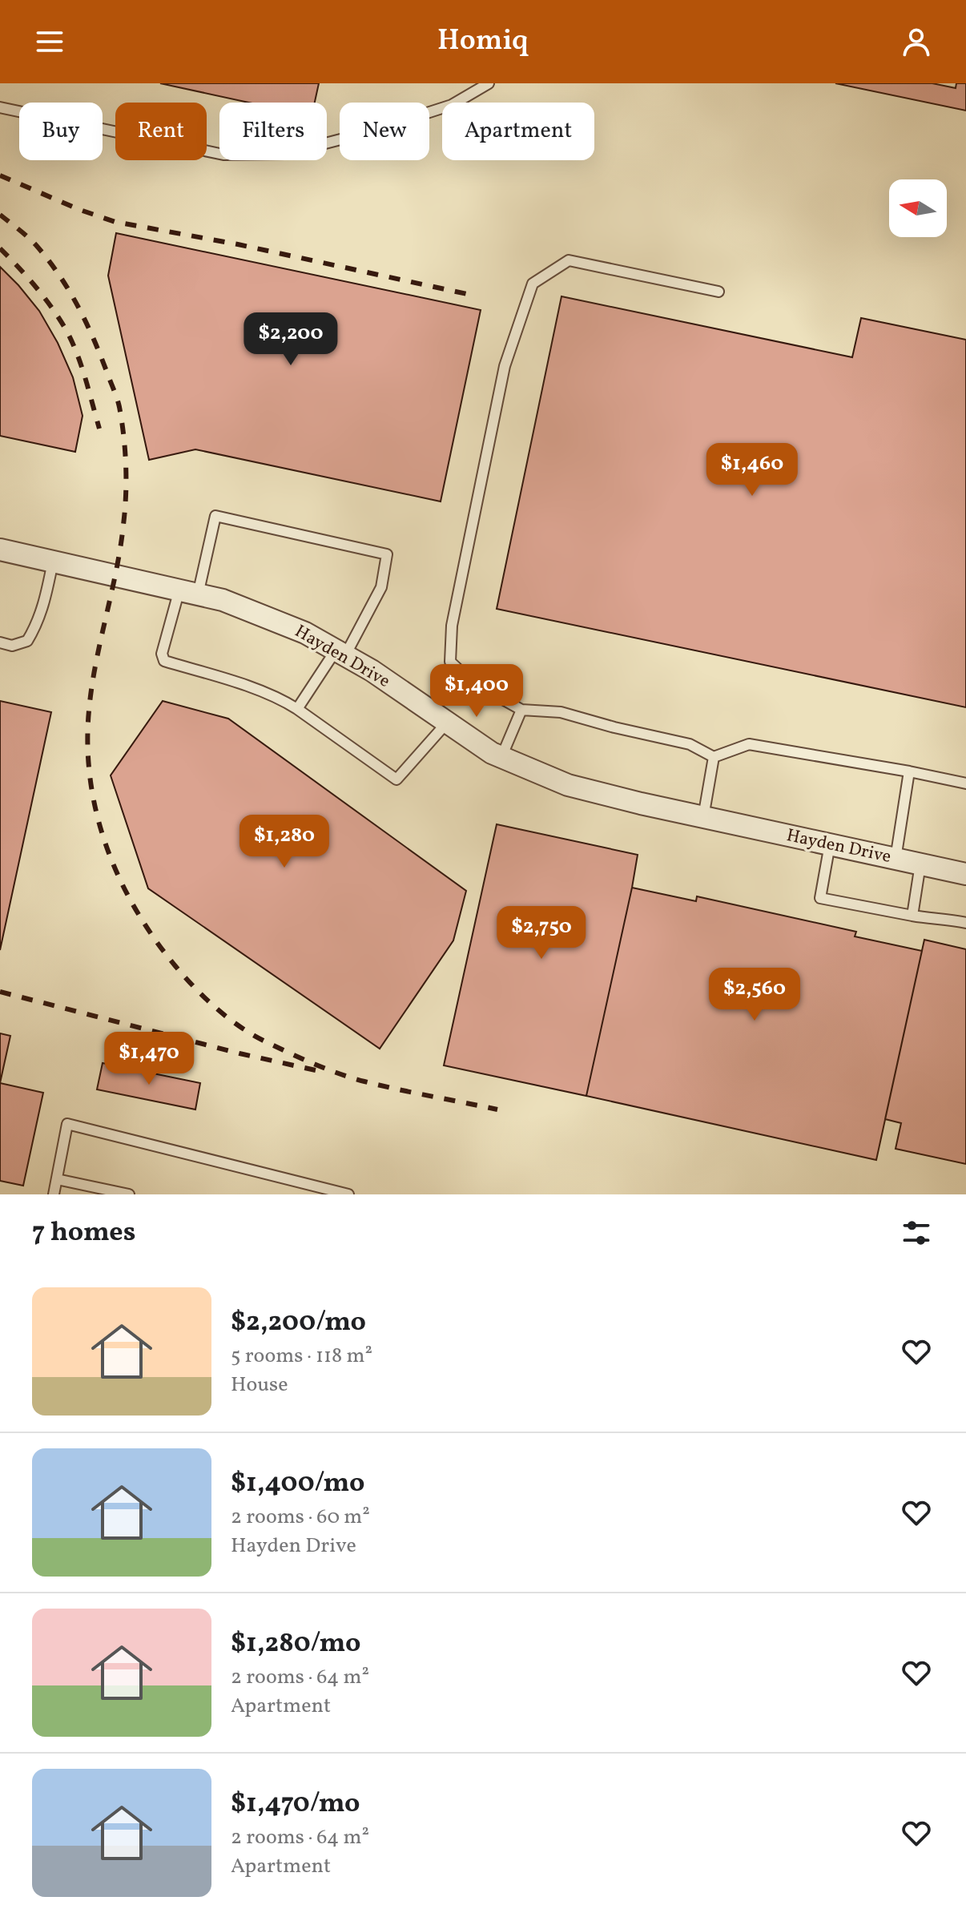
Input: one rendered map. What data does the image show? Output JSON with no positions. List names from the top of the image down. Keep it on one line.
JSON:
{"streets":{"street":["Hayden Drive"]},"north":"left","page":{"header":"Homiq","chip":["Buy","Rent","Filters","New","Apartment"],"price":["$2,200","$1,460","$1,400","$1,280","$2,750","$2,560","$1,470"],"heading":"7 homes","list":[{"name":"$2,200/mo","note":"5 rooms · 118 m² · House"},{"name":"$1,400/mo","note":"2 rooms · 60 m² · Hayden Drive"},{"name":"$1,280/mo","note":"2 rooms · 64 m² · Apartment"},{"name":"$1,470/mo","note":"2 rooms · 64 m² · Apartment"}]}}
